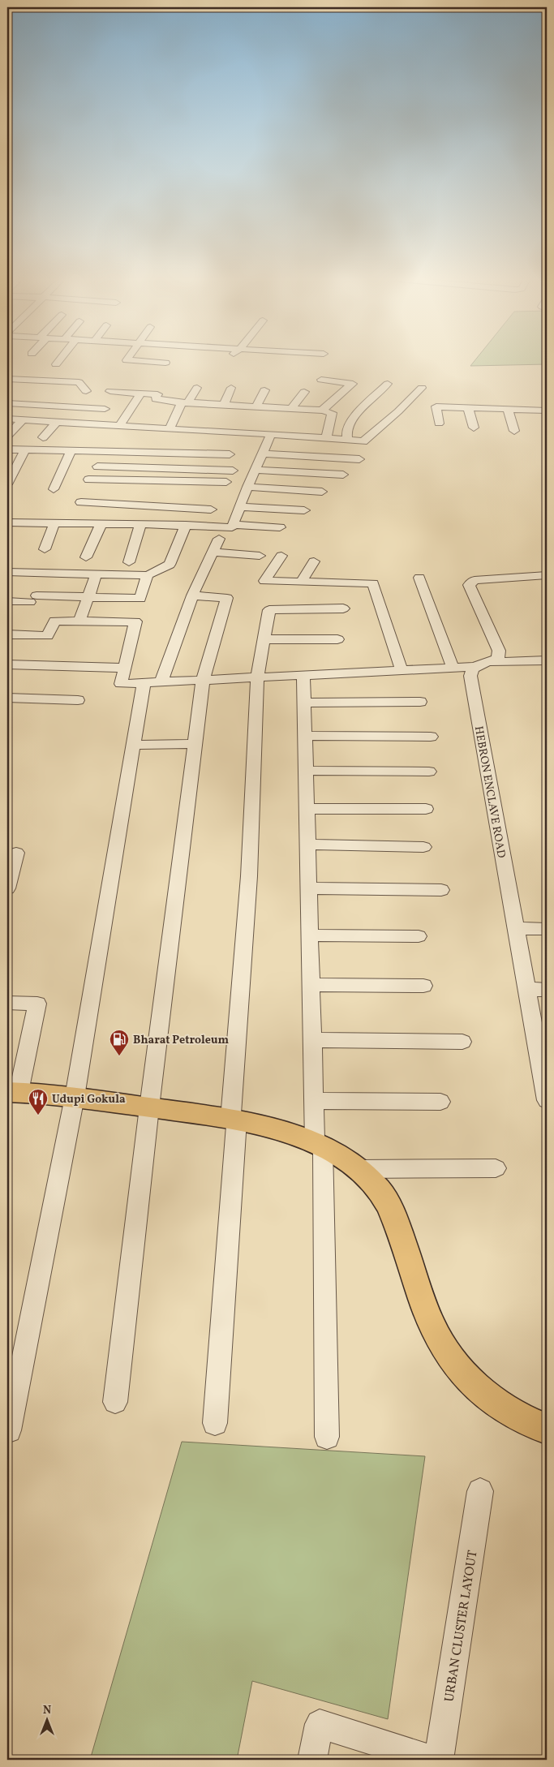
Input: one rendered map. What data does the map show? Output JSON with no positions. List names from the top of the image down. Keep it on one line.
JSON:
{"streets":{"street":["HEBRON ENCLAVE ROAD","URBAN CLUSTER LAYOUT"]},"places":{"fuel station":["Bharat Petroleum"],"restaurant":["Udupi Gokula"]},"north":"top"}
